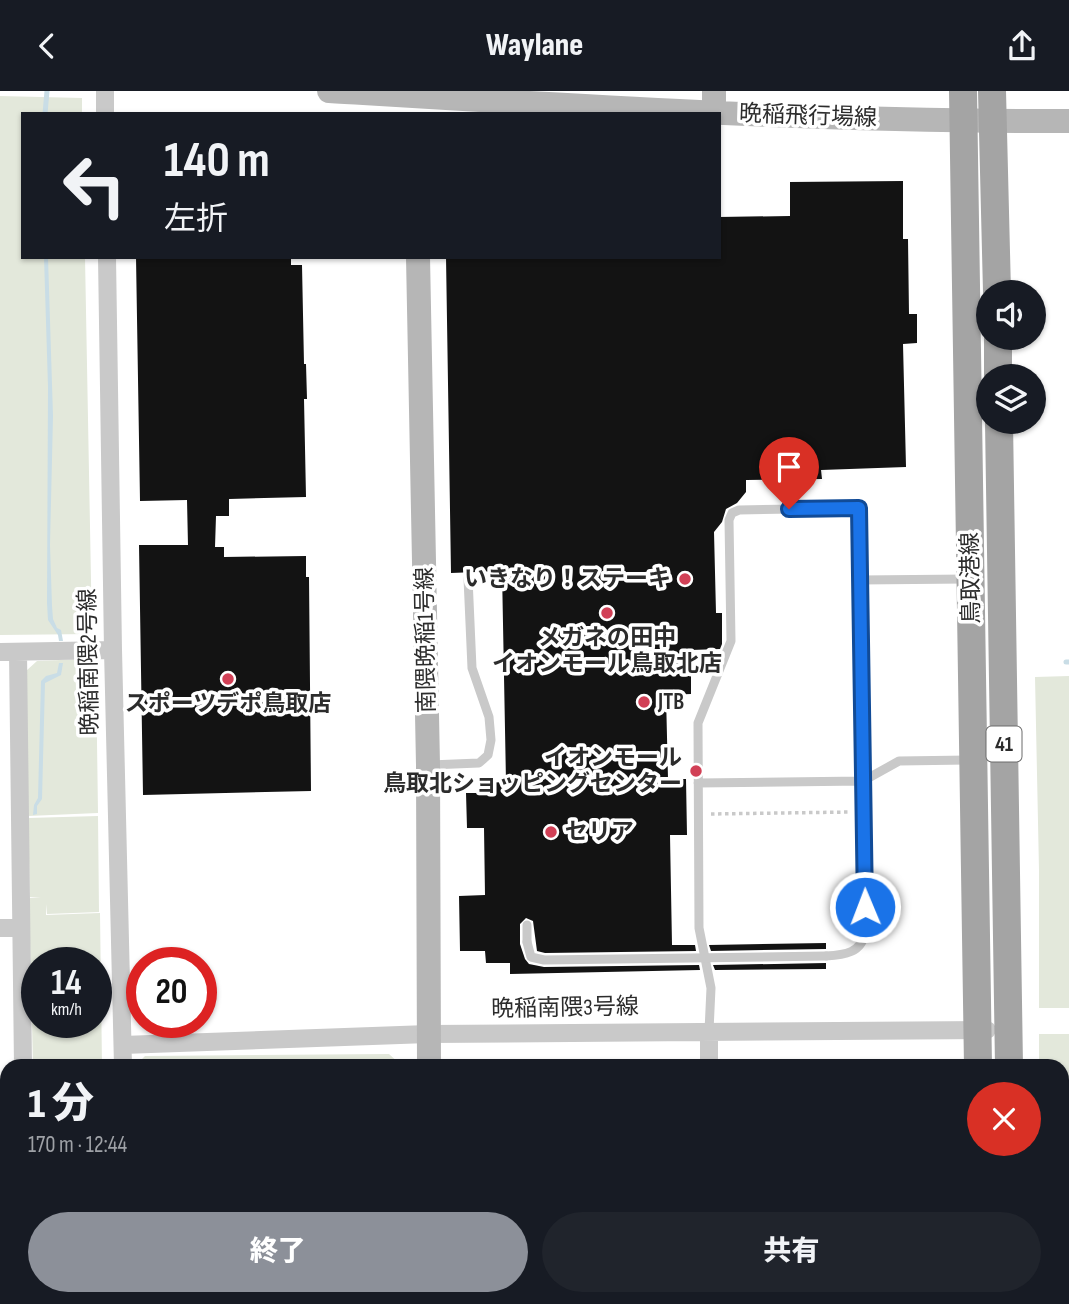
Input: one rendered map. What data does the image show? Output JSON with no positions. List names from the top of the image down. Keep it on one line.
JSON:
{"streets":{"main road":["鳥取港線","41"],"street":["晩稲飛行場線","南隈晩稲1号線","晩稲南隈2号線","晩稲南隈3号線"]},"crossings":[["晩稲飛行場線","鳥取港線"],["鳥取港線","晩稲南隈3号線"],["南隈晩稲1号線","晩稲南隈3号線"],["晩稲南隈2号線","晩稲南隈3号線"]],"places":["いきなり！ステーキ","メガネの田中 イオンモール鳥取北店","スポーツデポ鳥取店","JTB","イオンモール 鳥取北ショッピングセンター","セリア"],"page":{"header":"Waylane","turn":["140 m","左折"],"speed":"14 km/h","limit":"20","heading":["1 分","170 m · 12:44"],"buttons":["終了","共有"]}}
